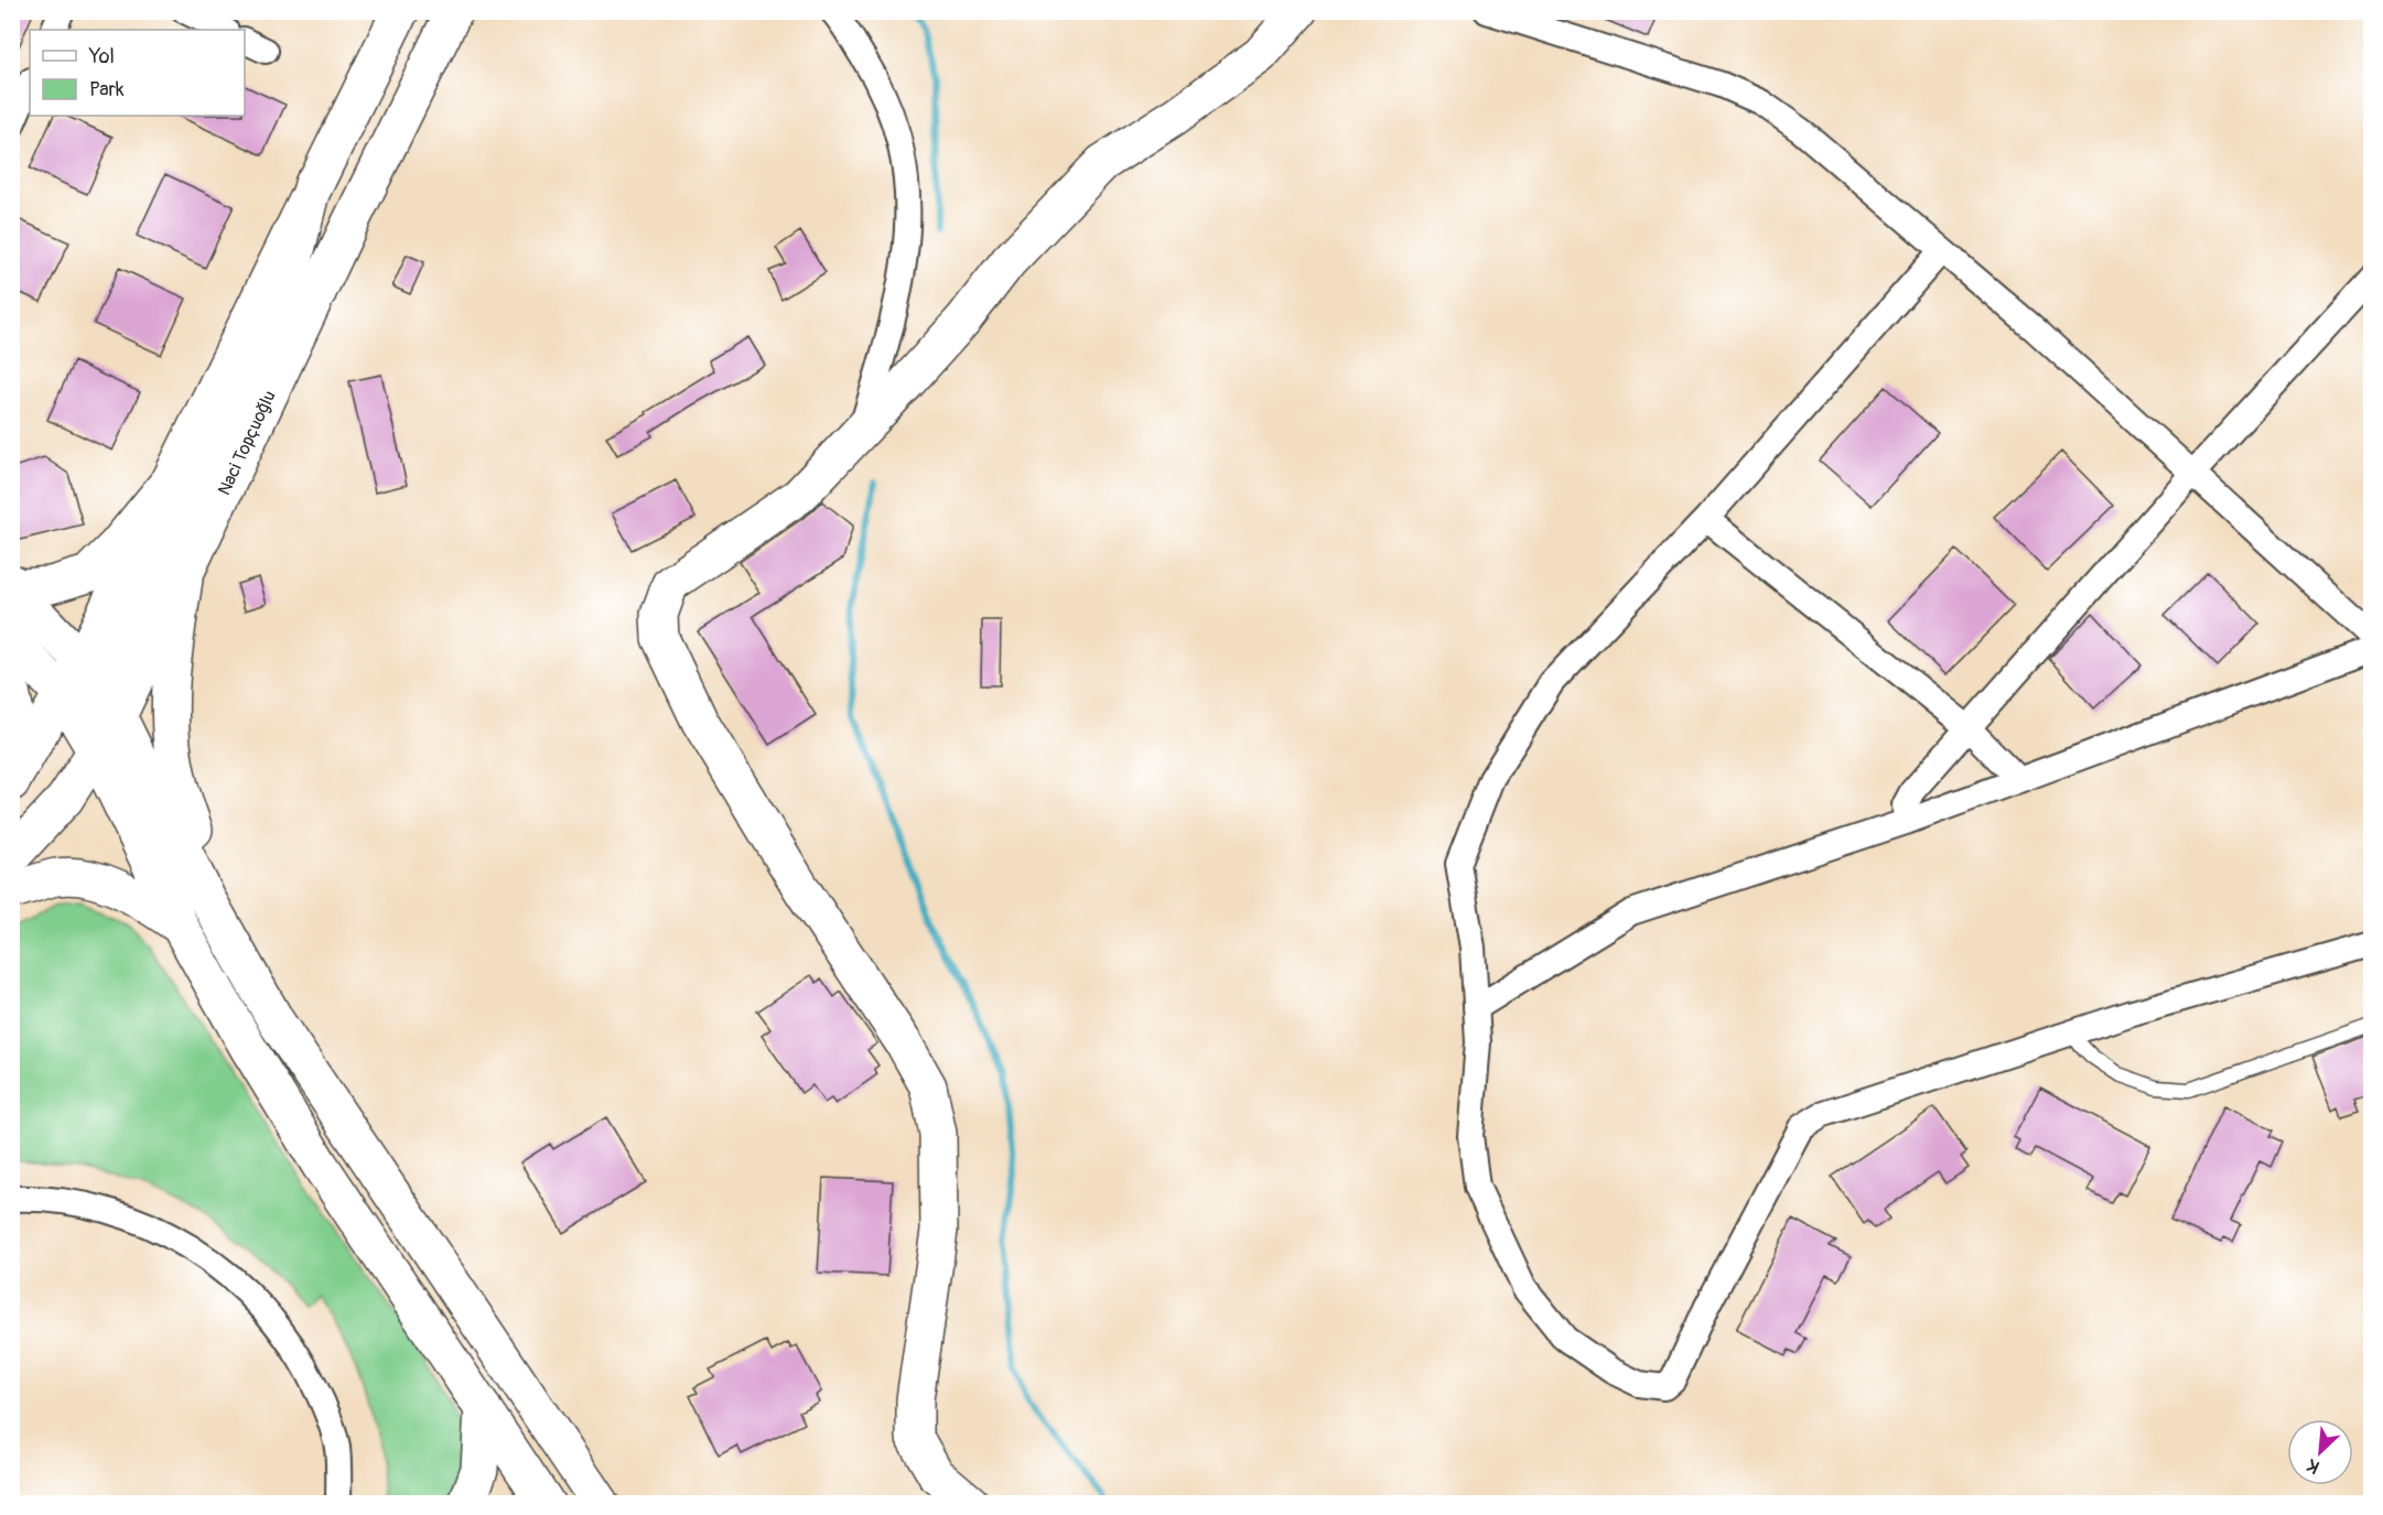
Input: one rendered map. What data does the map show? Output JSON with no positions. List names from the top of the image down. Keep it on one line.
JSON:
{"streets":{"main road":["Naci Topçuoğlu"]},"legend":["Yol","Park"],"north":"bottom left"}
